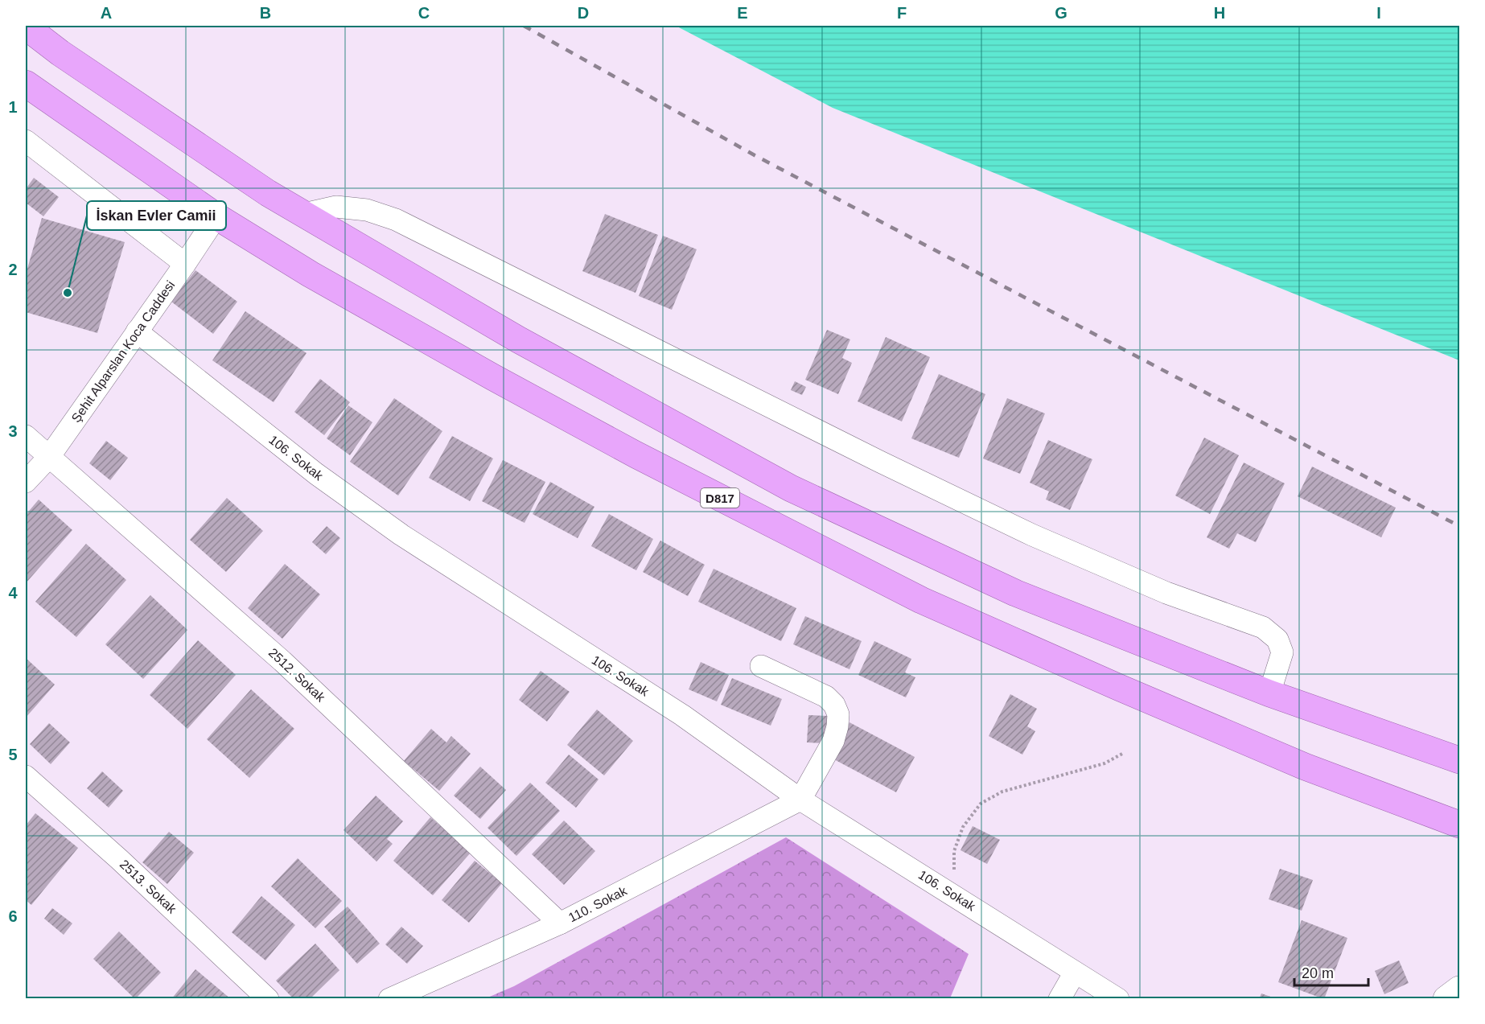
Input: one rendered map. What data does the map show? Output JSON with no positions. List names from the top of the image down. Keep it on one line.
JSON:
{"streets":{"highway":["D817"],"street":["Şehit Alparslan Koca Caddesi","106. Sokak","2512. Sokak","2513. Sokak","110. Sokak"]},"crossings":[["Şehit Alparslan Koca Caddesi","106. Sokak"],["Şehit Alparslan Koca Caddesi","D817"],["Şehit Alparslan Koca Caddesi","2512. Sokak"],["106. Sokak","110. Sokak"],["2512. Sokak","110. Sokak"]],"places":["İskan Evler Camii"],"scale_bar":"20 m","grid":{"columns":["A","B","C","D","E","F","G","H","I"],"rows":["1","2","3","4","5","6"]}}
